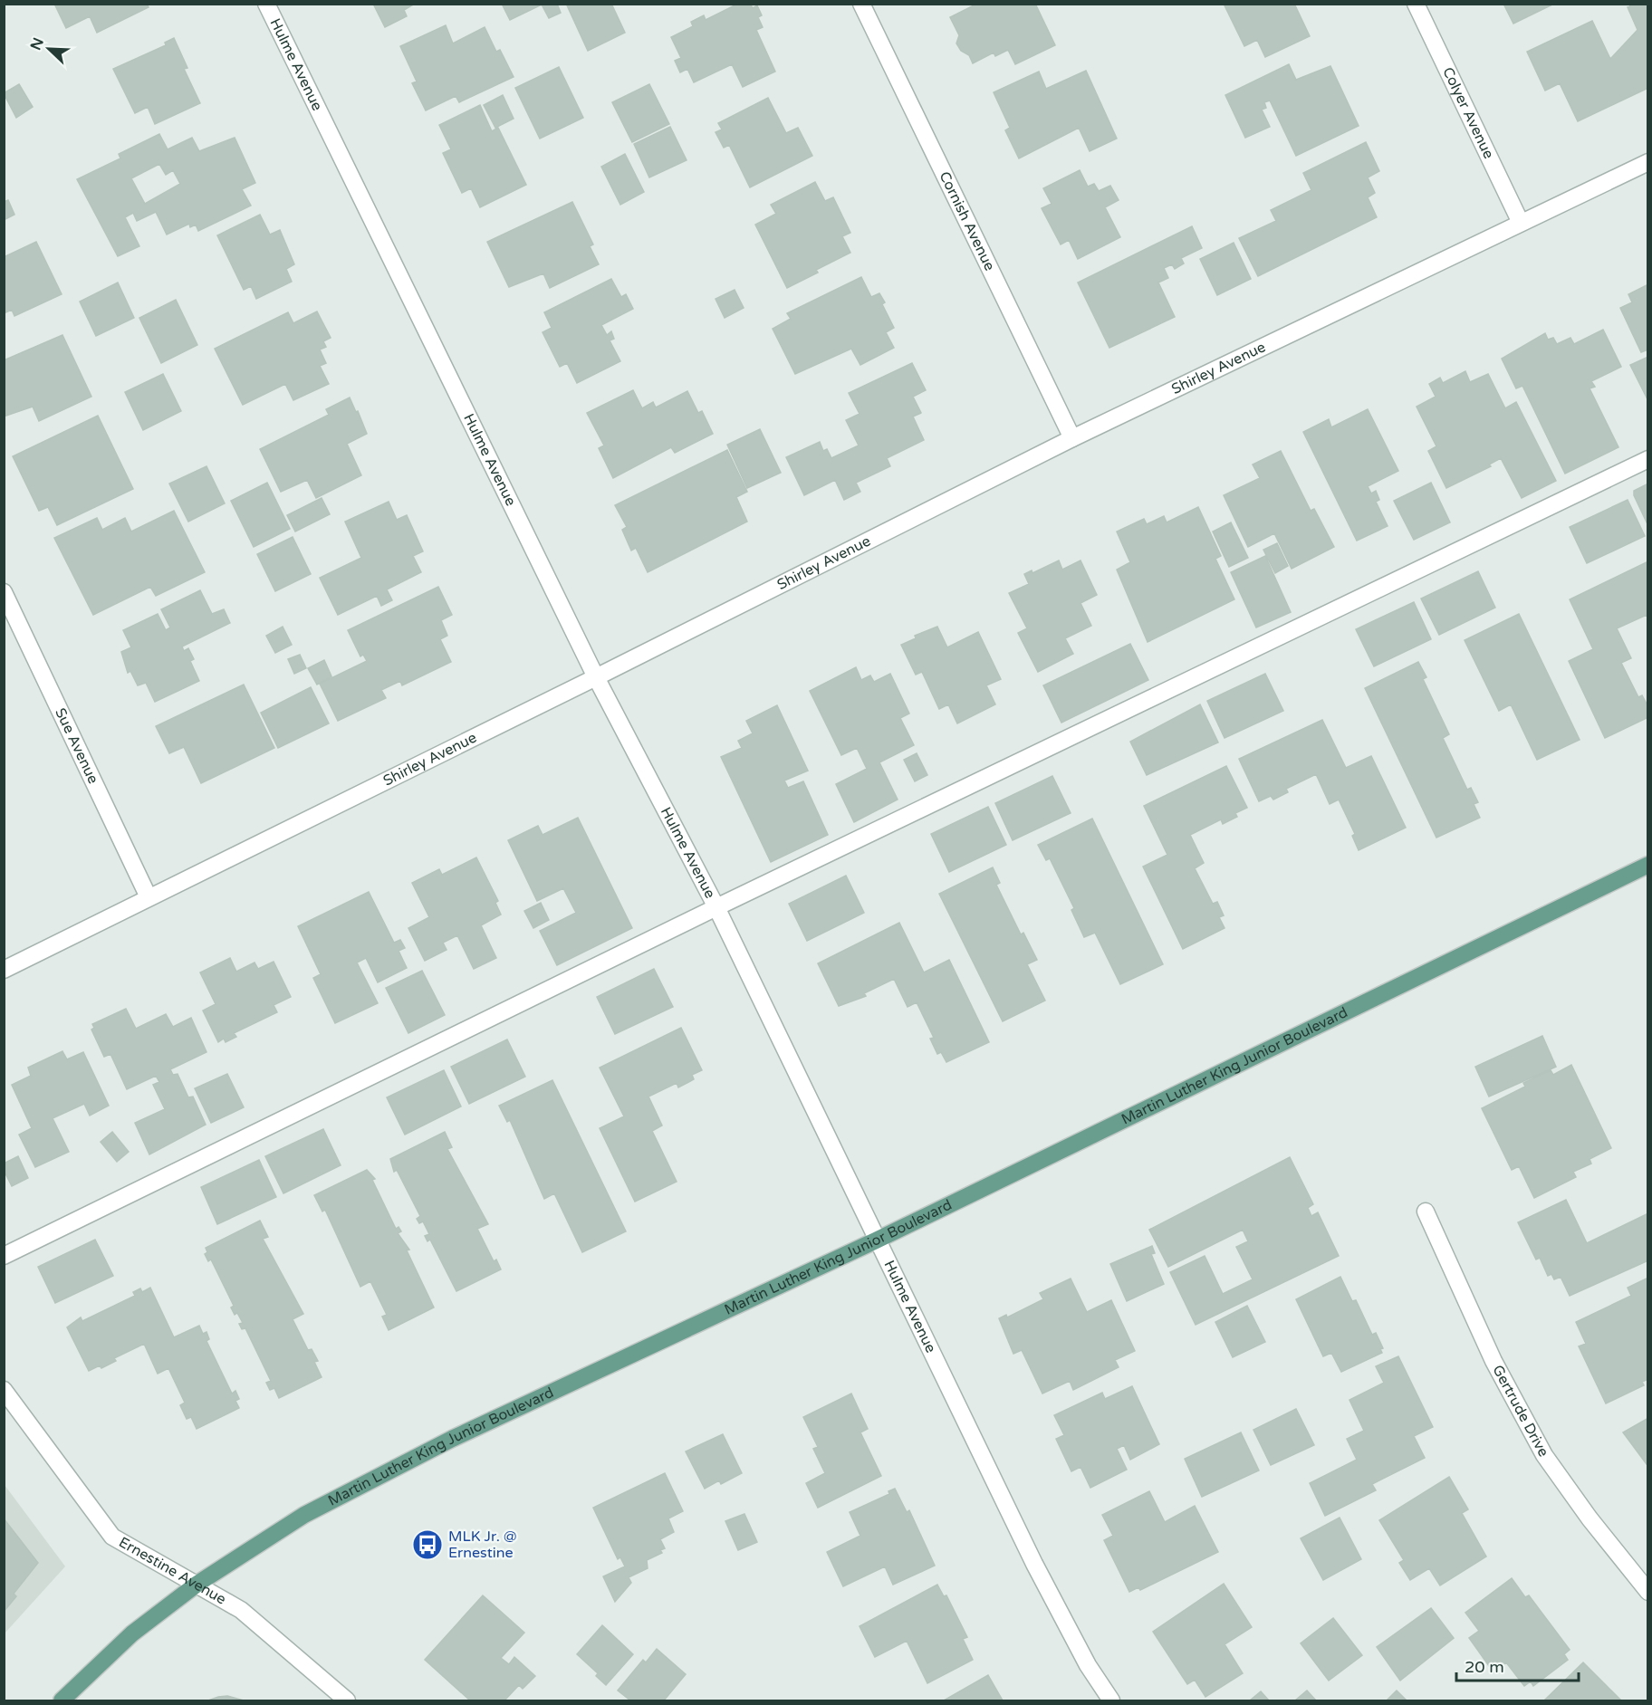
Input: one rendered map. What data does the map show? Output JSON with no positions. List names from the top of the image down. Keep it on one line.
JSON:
{"streets":{"main road":["Martin Luther King Junior Boulevard"],"street":["Hulme Avenue","Colyer Avenue","Cornish Avenue","Shirley Avenue","Sue Avenue","Gertrude Drive","Ernestine Avenue"]},"crossings":[["Hulme Avenue","Shirley Avenue"],["Hulme Avenue","Martin Luther King Junior Boulevard"],["Colyer Avenue","Shirley Avenue"],["Cornish Avenue","Shirley Avenue"],["Shirley Avenue","Sue Avenue"],["Martin Luther King Junior Boulevard","Ernestine Avenue"]],"places":{"bus stop":["MLK Jr. @ Ernestine"]},"scale_bar":"20 m","north":"top left"}
